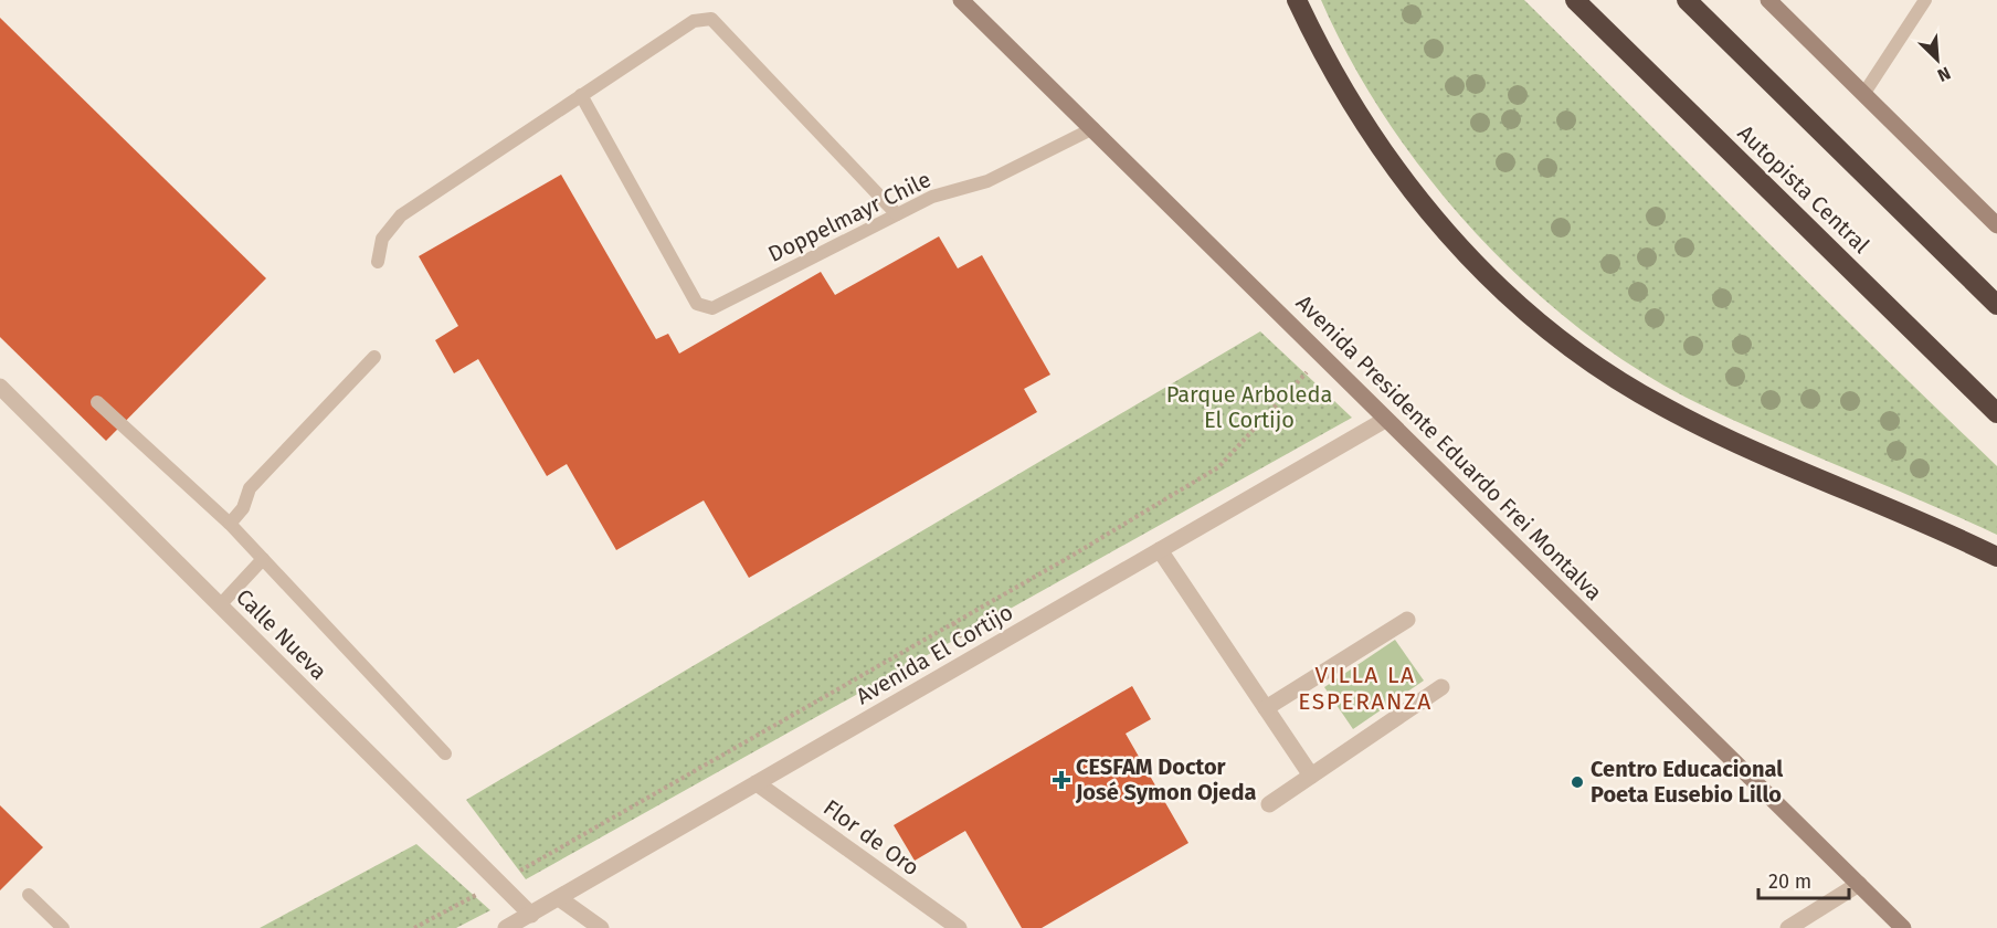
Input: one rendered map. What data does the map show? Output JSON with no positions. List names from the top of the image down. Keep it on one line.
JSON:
{"streets":{"highway":["Autopista Central"],"main road":["Avenida Presidente Eduardo Frei Montalva"],"street":["Calle Nueva","Avenida El Cortijo","Flor de Oro"],"lane":["Doppelmayr Chile"]},"crossings":[["Doppelmayr Chile","Avenida Presidente Eduardo Frei Montalva"],["Avenida Presidente Eduardo Frei Montalva","Avenida El Cortijo"],["Calle Nueva","Avenida El Cortijo"],["Avenida El Cortijo","Flor de Oro"]],"districts":["VILLA LA ESPERANZA"],"parks":["Parque Arboleda El Cortijo"],"places":{"health":["CESFAM Doctor José Symon Ojeda"],"other":["Centro Educacional Poeta Eusebio Lillo"]},"scale_bar":"20 m","north":"bottom right"}
